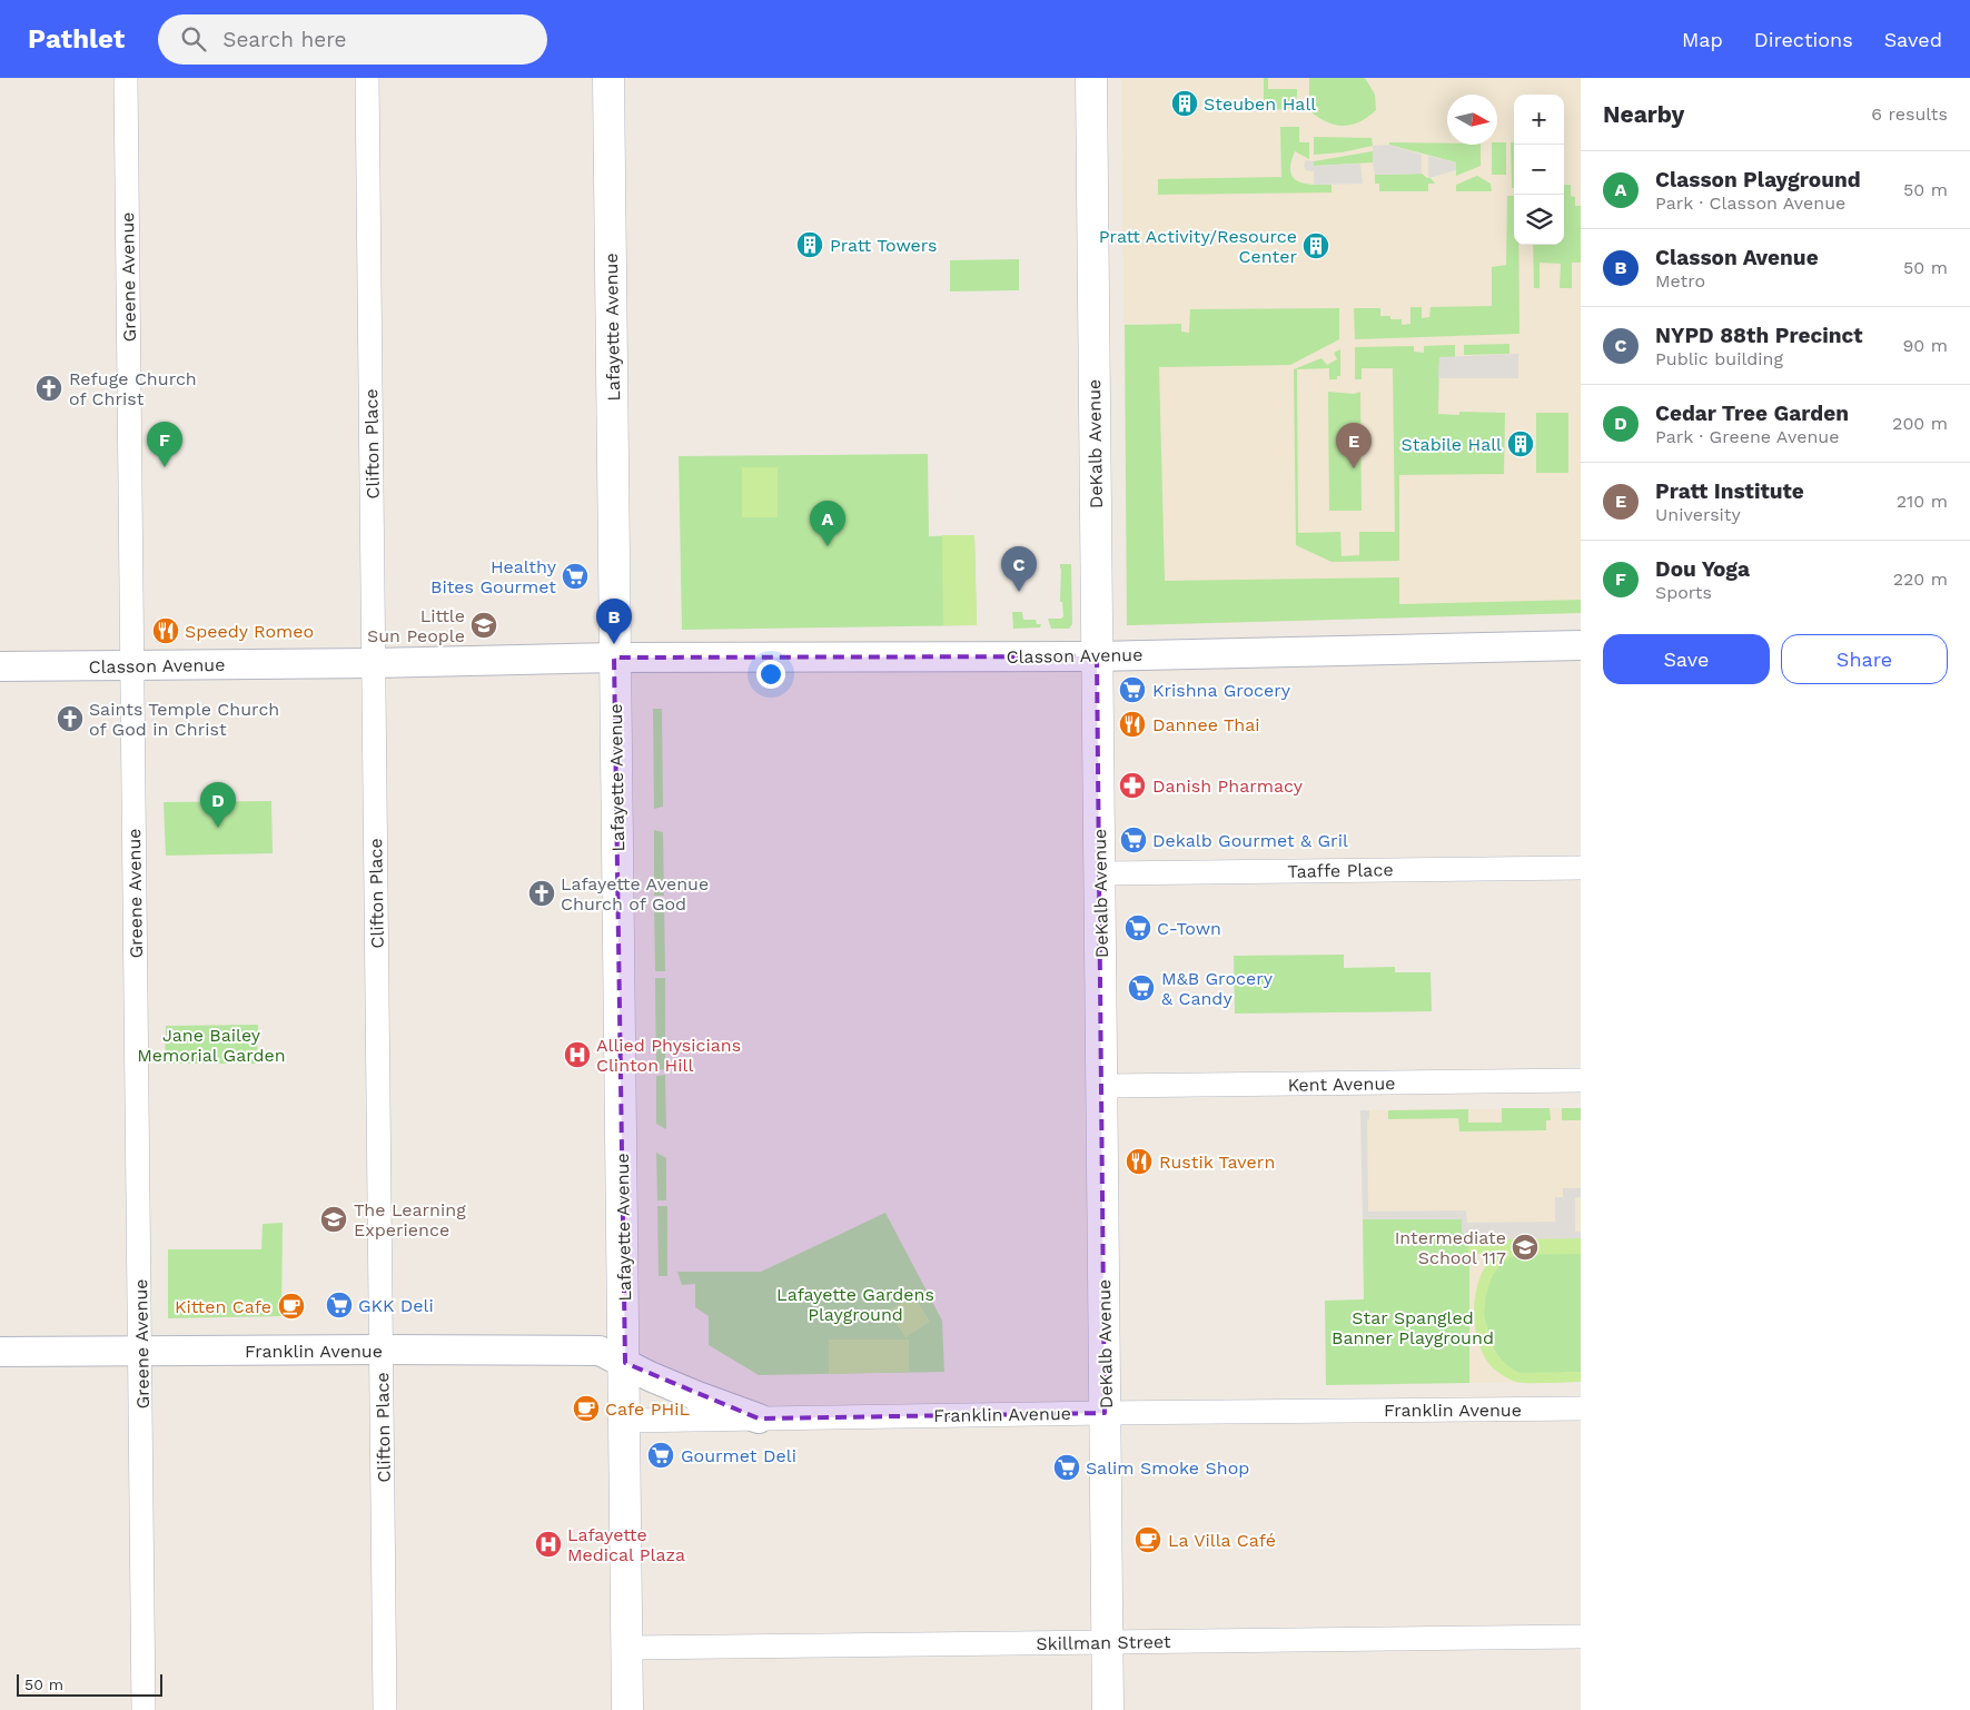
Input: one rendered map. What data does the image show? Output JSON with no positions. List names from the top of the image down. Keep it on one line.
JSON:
{"streets":{"main road":["Lafayette Avenue","DeKalb Avenue"],"street":["Greene Avenue","Clifton Place","Classon Avenue","Taaffe Place","Kent Avenue","Franklin Avenue","Skillman Street"]},"crossings":[["Greene Avenue","Classon Avenue"],["Greene Avenue","Franklin Avenue"],["Lafayette Avenue","Classon Avenue"],["Lafayette Avenue","Franklin Avenue"],["Lafayette Avenue","Skillman Street"],["Clifton Place","Classon Avenue"],["Clifton Place","Franklin Avenue"],["DeKalb Avenue","Classon Avenue"],["DeKalb Avenue","Taaffe Place"],["DeKalb Avenue","Kent Avenue"],["DeKalb Avenue","Franklin Avenue"],["DeKalb Avenue","Skillman Street"]],"parks":["Jane Bailey Memorial Garden","Lafayette Gardens Playground","Star Spangled Banner Playground"],"places":{"building":["Steuben Hall","Pratt Towers","Pratt Activity/Resource Center","Stabile Hall"],"church":["Refuge Church of Christ","Saints Temple Church of God in Christ","Lafayette Avenue Church of God"],"supermarket":["Healthy Bites Gourmet","Krishna Grocery","Dekalb Gourmet & Gril","C-Town","M&B Grocery & Candy","GKK Deli","Gourmet Deli","Salim Smoke Shop"],"school or university":["Little Sun People","The Learning Experience","Intermediate School 117"],"restaurant":["Speedy Romeo","Dannee Thai","Rustik Tavern"],"pharmacy":["Danish Pharmacy"],"hospital":["Allied Physicians Clinton Hill","Lafayette Medical Plaza"],"cafe":["Kitten Cafe","Cafe PHiL","La Villa Café"]},"scale_bar":"50 m","north":"right","page":{"header":"Pathlet","search":"Search here","nav":["Map","Directions","Saved"],"heading":["Nearby","6 results"],"map_buttons":["+","−"],"list":[{"mark":"A","name":"Classon Playground","note":"Park · Classon Avenue","value":"50 m"},{"mark":"B","name":"Classon Avenue","note":"Metro","value":"50 m"},{"mark":"C","name":"NYPD 88th Precinct","note":"Public building","value":"90 m"},{"mark":"D","name":"Cedar Tree Garden","note":"Park · Greene Avenue","value":"200 m"},{"mark":"E","name":"Pratt Institute","note":"University","value":"210 m"},{"mark":"F","name":"Dou Yoga","note":"Sports","value":"220 m"}],"pins":["F","E","A","C","B","D"],"buttons":["Save","Share"],"scale":"50 m"}}
